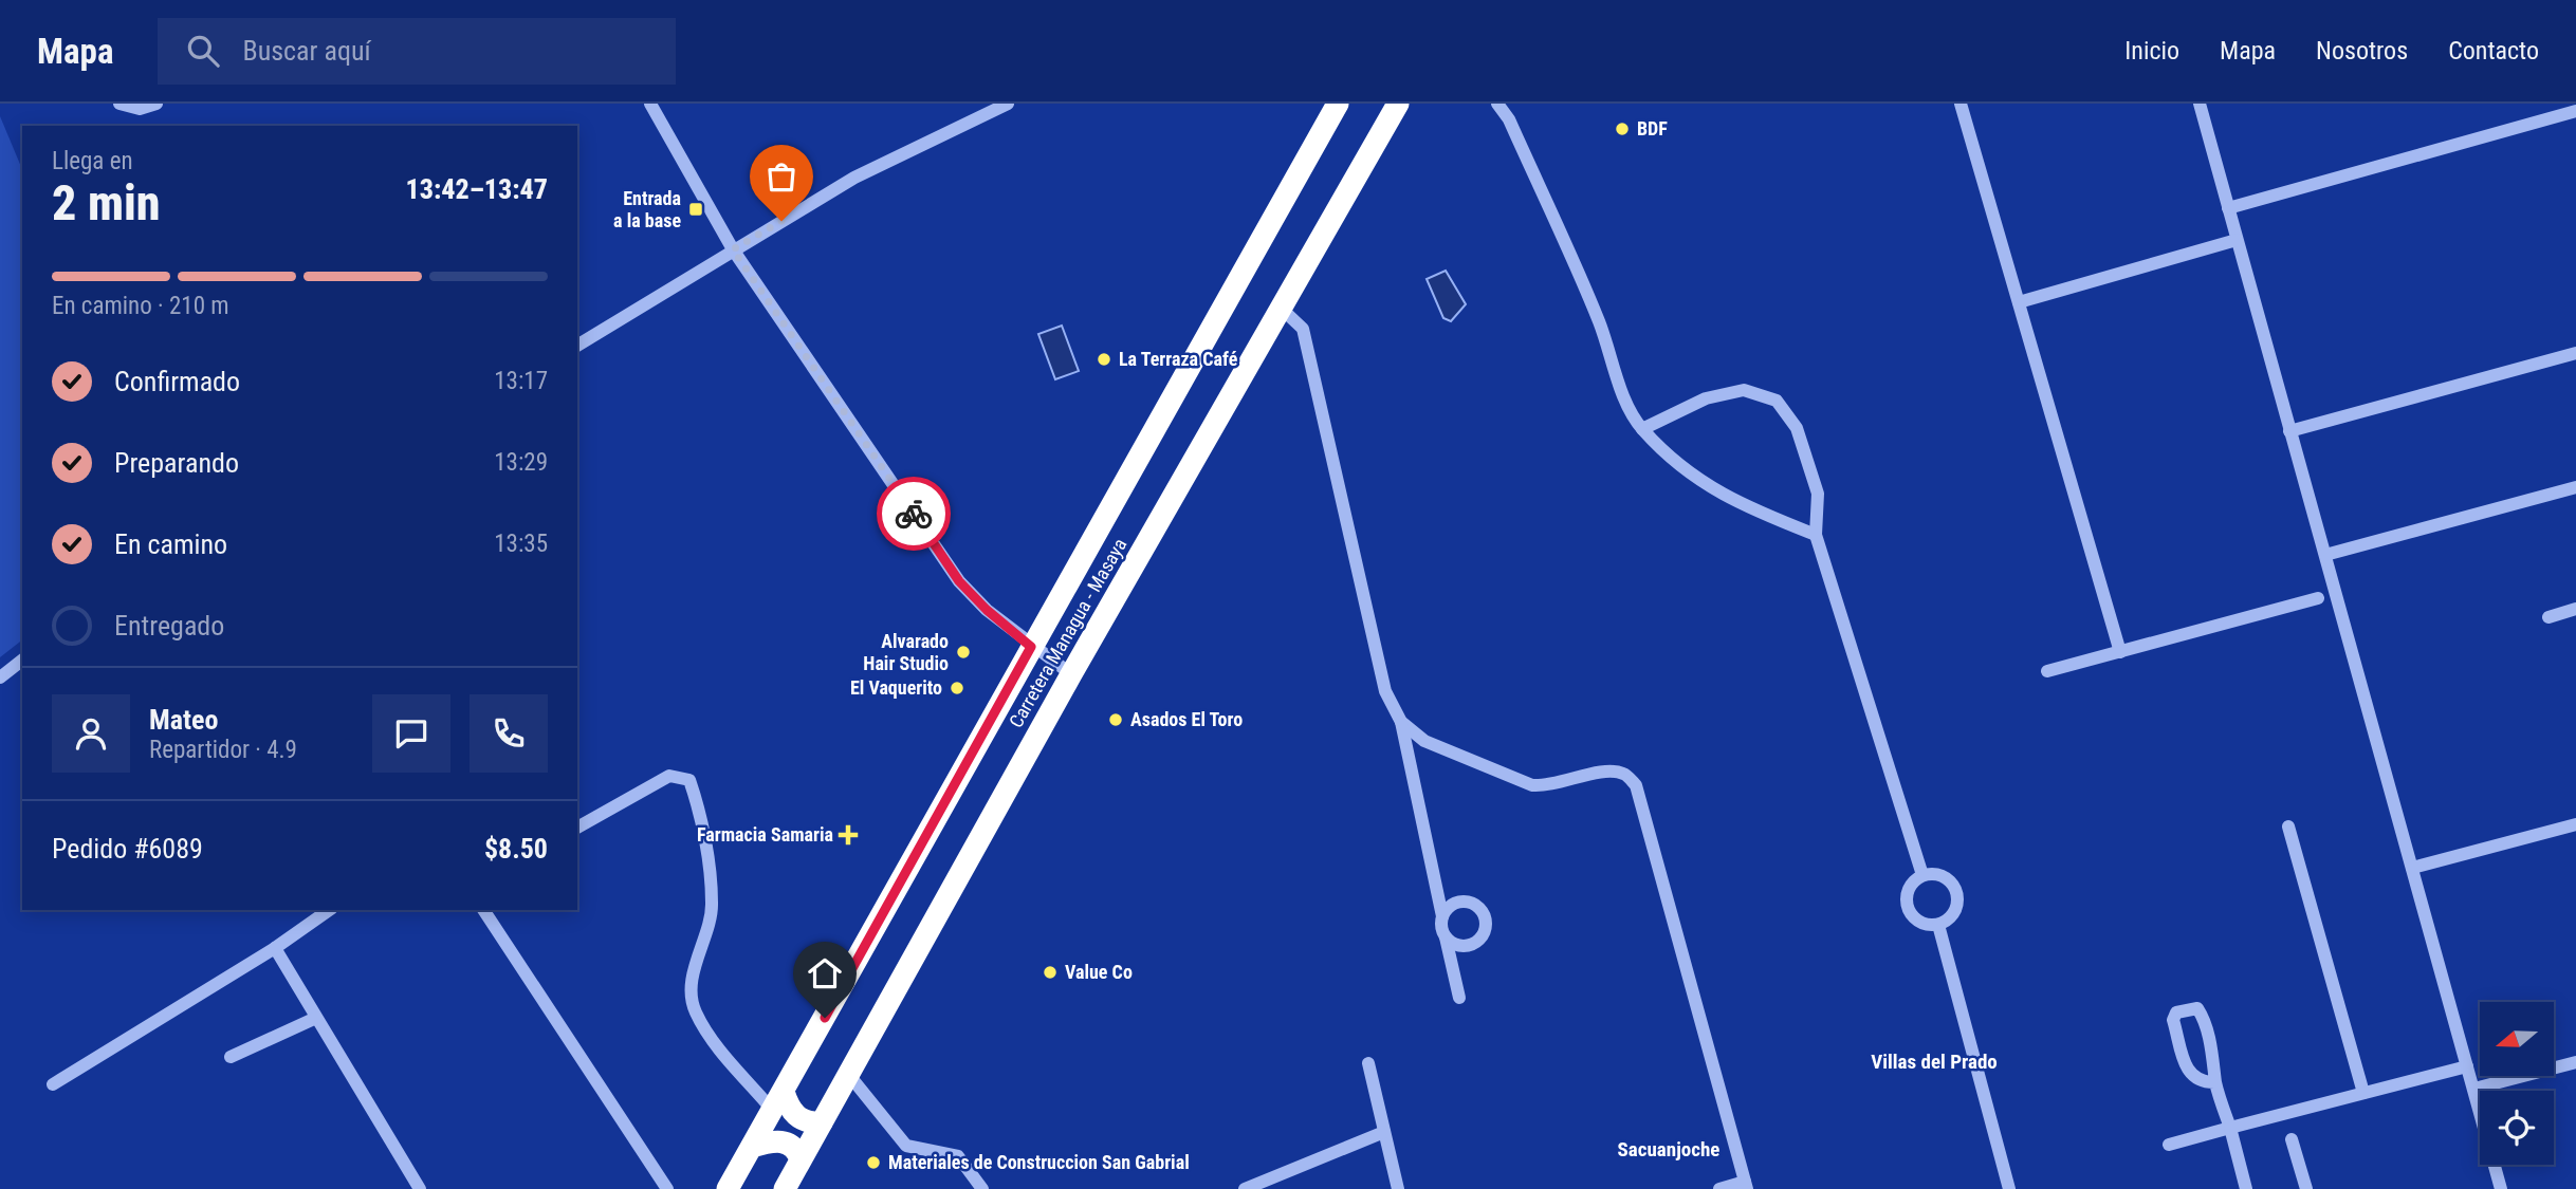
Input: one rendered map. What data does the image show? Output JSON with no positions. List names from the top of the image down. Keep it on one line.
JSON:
{"streets":{"highway":["Carretera Managua - Masaya"]},"districts":["Villas del Prado","Sacuanjoche"],"places":{"other":["BDF","La Terraza Café","Alvarado Hair Studio","El Vaquerito","Asados El Toro","Value Co","Materiales de Construccion San Gabrial"],"transit":["Entrada a la base"],"health":["Farmacia Samaria"]},"north":"left","page":{"header":"Mapa","search":"Buscar aquí","nav":["Inicio","Mapa","Nosotros","Contacto"],"heading":["2 min","Llega en","13:42–13:47"],"panel":["Mateo","Repartidor · 4.9","Pedido #6089","$8.50"],"bar":"En camino · 210 m","list":[["Confirmado","13:17"],["Preparando","13:29"],["En camino","13:35"],"Entregado"]}}
